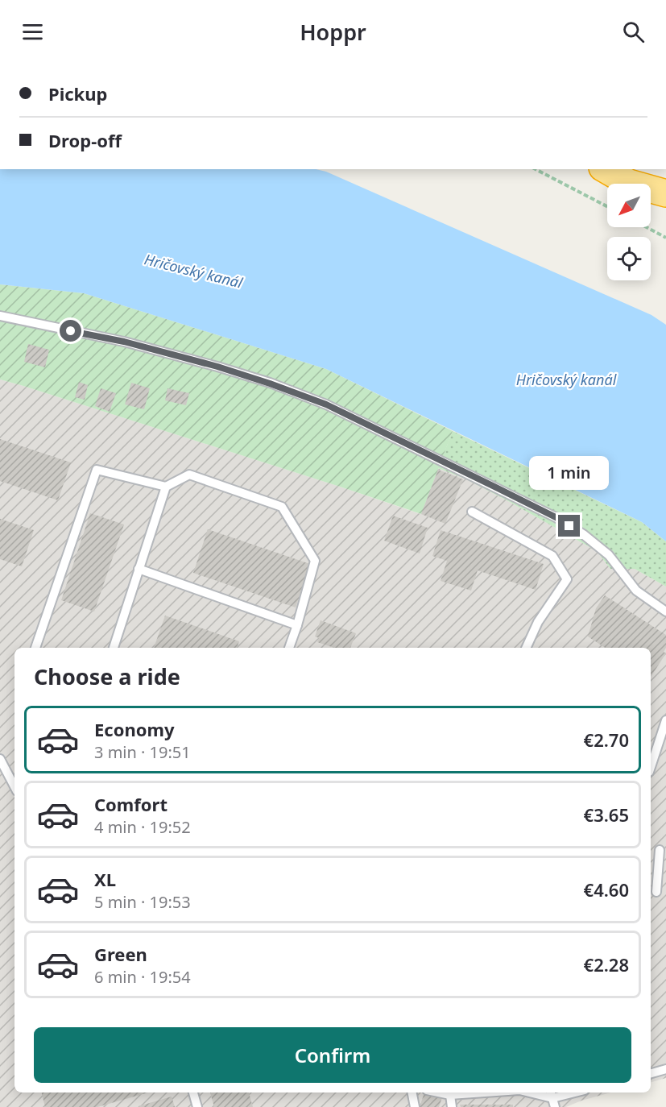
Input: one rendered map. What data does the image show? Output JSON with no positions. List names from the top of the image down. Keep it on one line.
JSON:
{"water":["Hričovský kanál"],"north":"bottom left","page":{"header":"Hoppr","banner":["Pickup","Drop-off"],"bubble":"1 min","heading":"Choose a ride","list":[{"name":"Economy","note":"3 min · 19:51","value":"€2.70"},{"name":"Comfort","note":"4 min · 19:52","value":"€3.65"},{"name":"XL","note":"5 min · 19:53","value":"€4.60"},{"name":"Green","note":"6 min · 19:54","value":"€2.28"}],"buttons":"Confirm"}}
